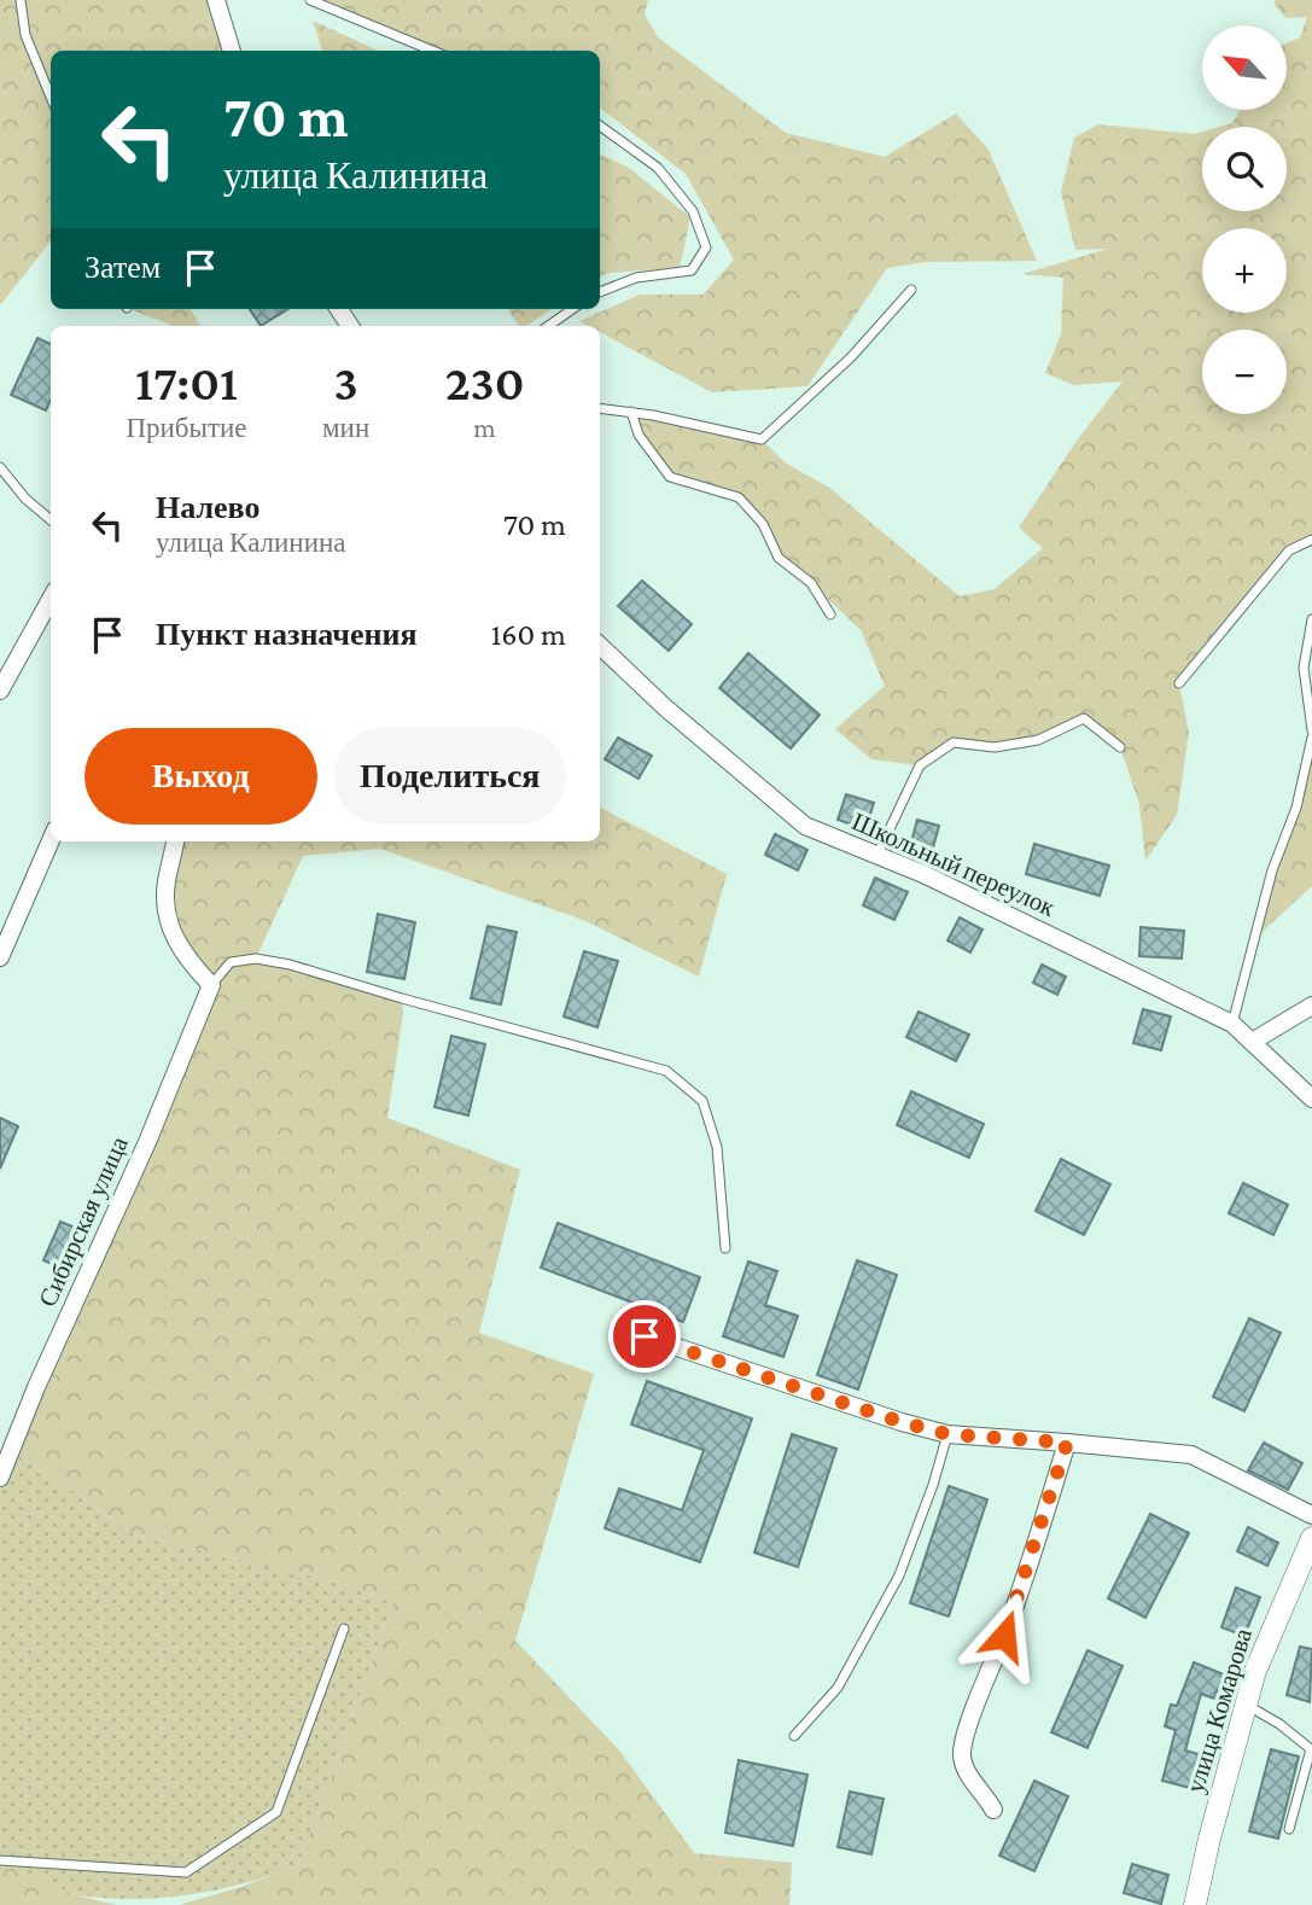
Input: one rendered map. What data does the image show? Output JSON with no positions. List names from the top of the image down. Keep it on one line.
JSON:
{"streets":{"street":["Школьный переулок","Сибирская улица","улица Комарова"]},"north":"top left","page":{"map_buttons":["+","−"],"turn":["70 m","улица Калинина"],"then":"Затем","eta":["17:01","Прибытие","3","мин","230","m"],"list":[{"name":"Налево","note":"улица Калинина","value":"70 m"},{"name":"Пункт назначения","value":"160 m"}],"buttons":["Выход","Поделиться"]}}
